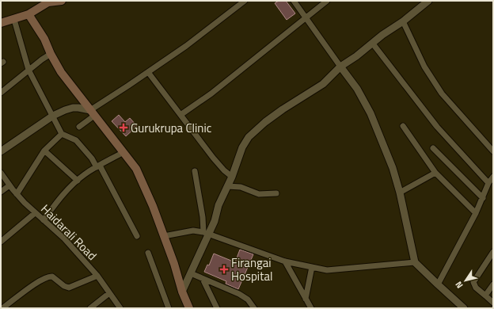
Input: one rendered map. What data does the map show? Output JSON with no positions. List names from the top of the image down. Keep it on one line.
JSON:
{"streets":{"street":["Haidarali Road"]},"places":{"health":["Gurukrupa Clinic","Firangai Hospital"]},"north":"bottom left"}
